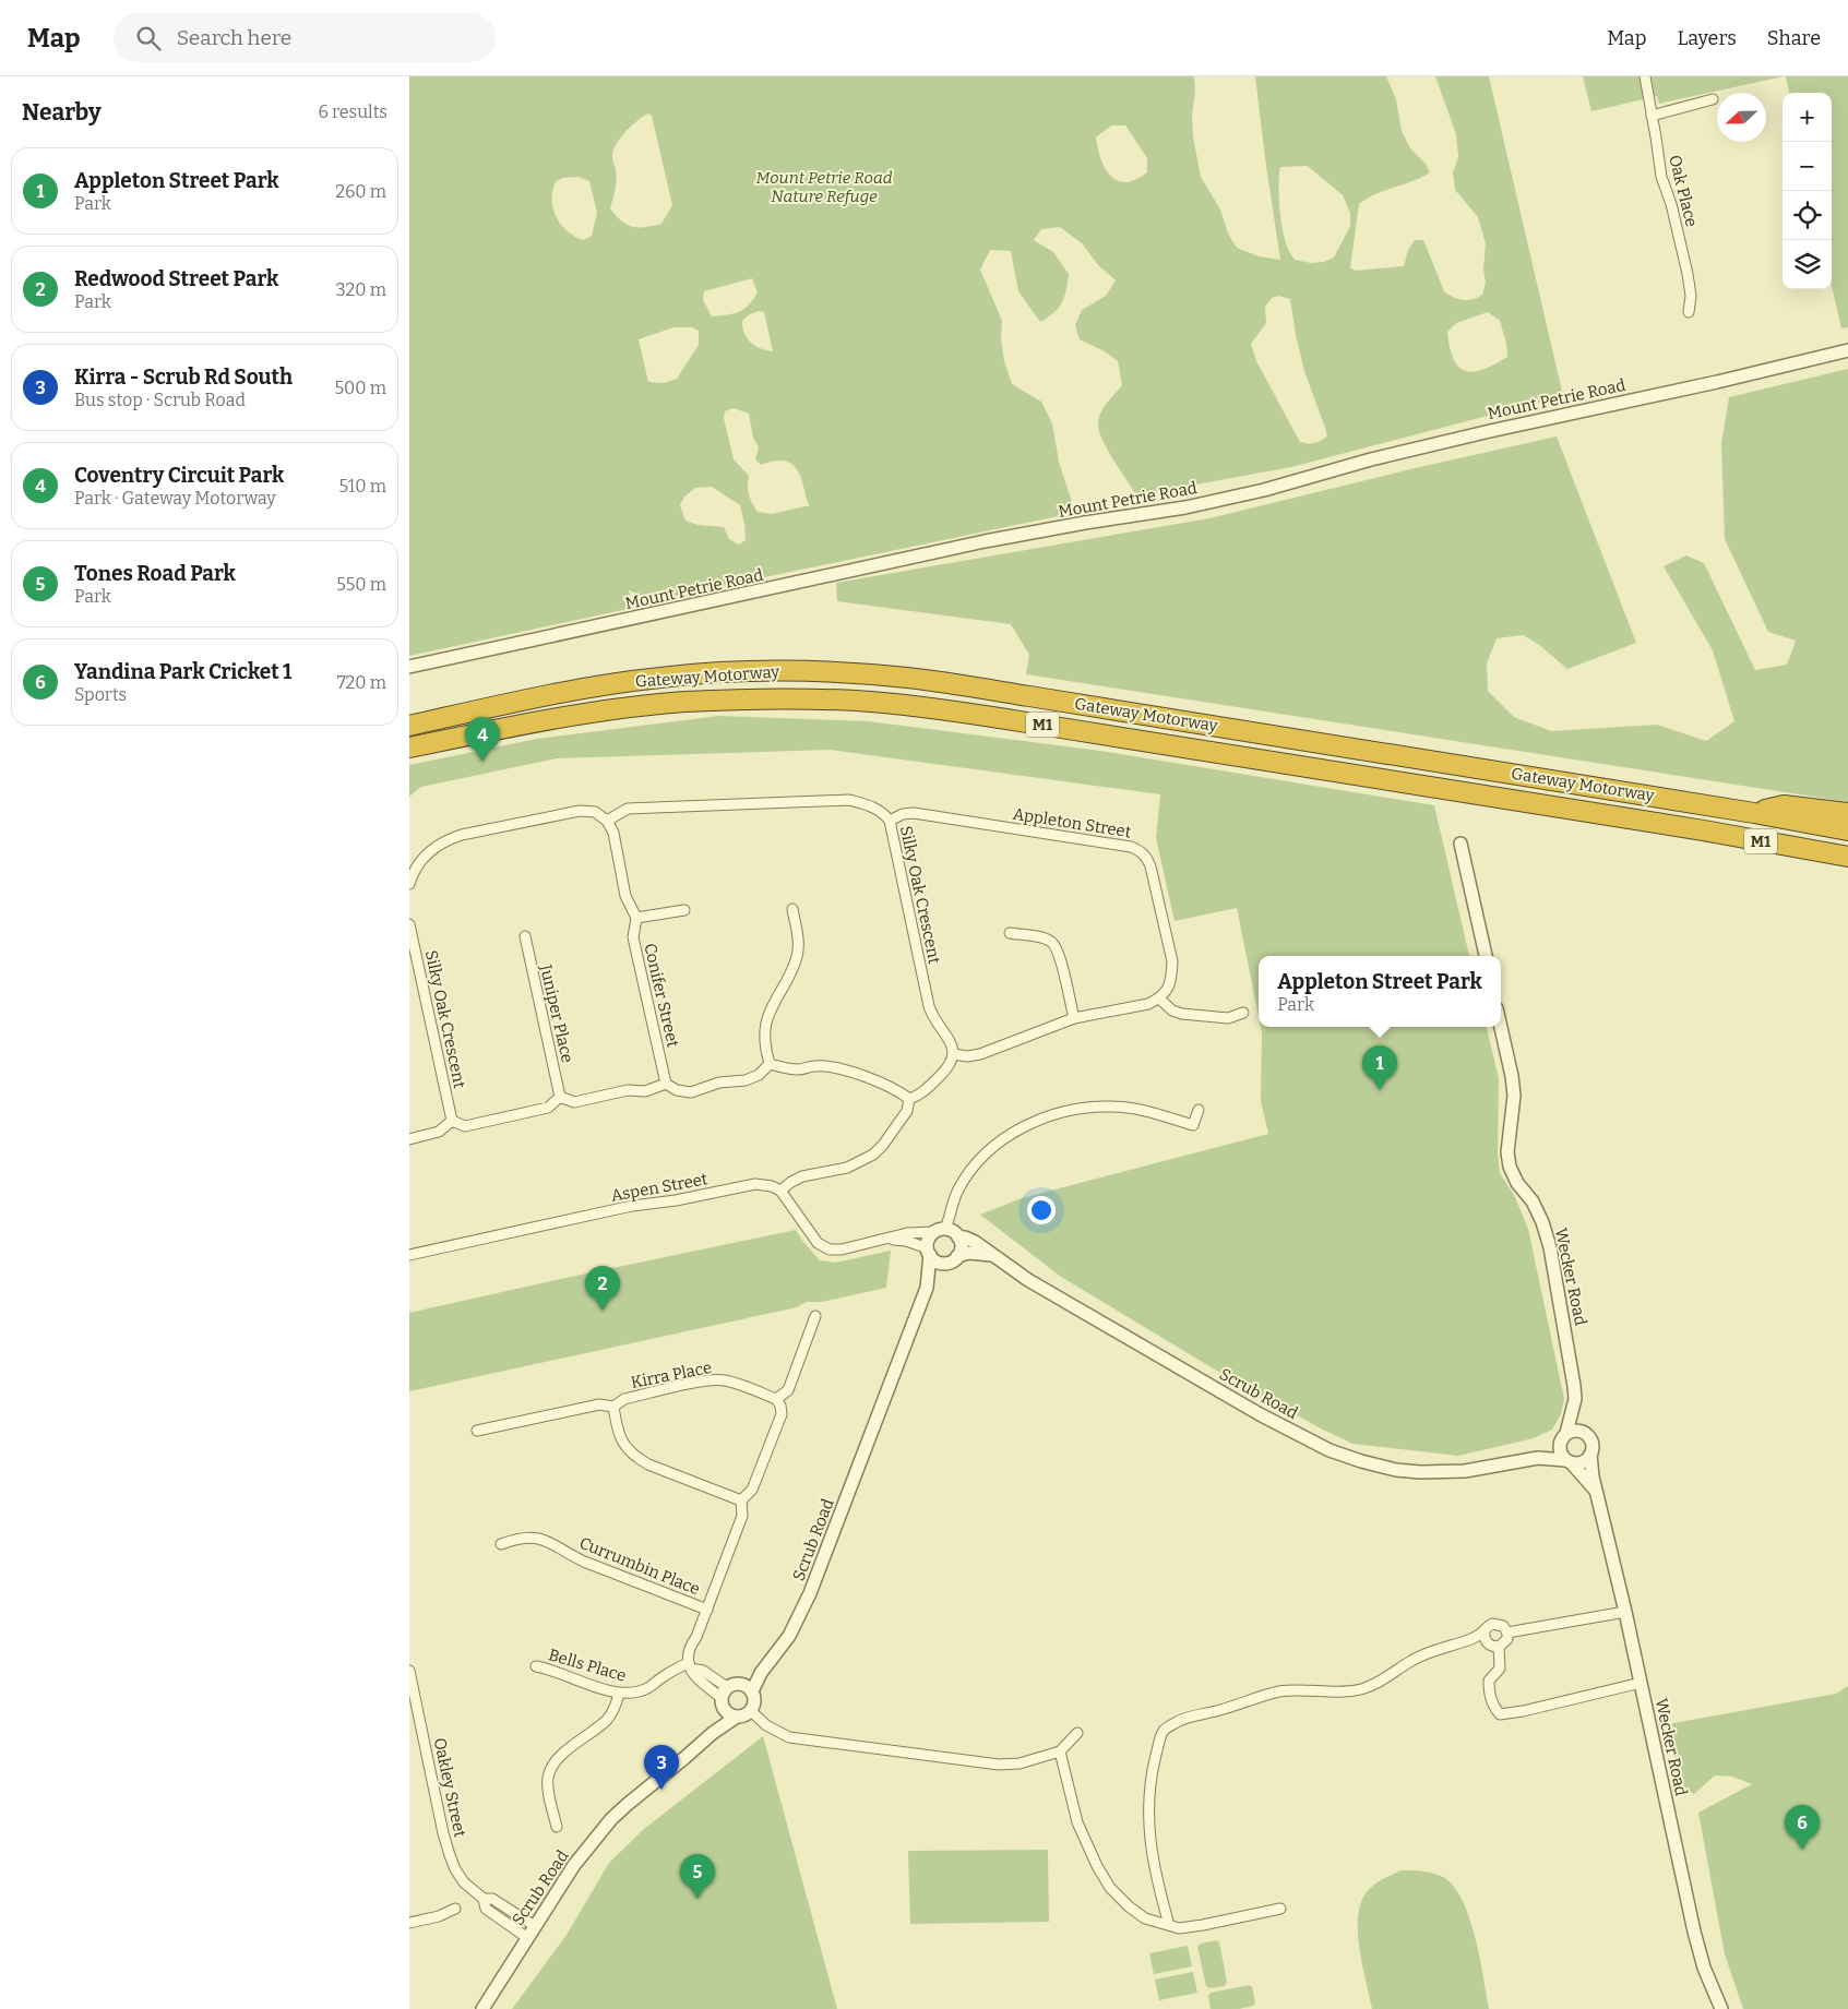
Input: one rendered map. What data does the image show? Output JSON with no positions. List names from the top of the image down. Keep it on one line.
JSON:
{"streets":{"highway":["Gateway Motorway","M1"],"street":["Oak Place","Mount Petrie Road","Appleton Street","Silky Oak Crescent","Conifer Street","Juniper Place","Aspen Street","Wecker Road","Kirra Place","Scrub Road","Currumbin Place","Bells Place","Oakley Street"]},"crossings":[["Appleton Street","Silky Oak Crescent"],["Silky Oak Crescent","Conifer Street"],["Wecker Road","Scrub Road"],["Scrub Road","Oakley Street"]],"parks":["Mount Petrie Road Nature Refuge"],"north":"left","page":{"header":"Map","search":"Search here","nav":["Map","Layers","Share"],"heading":["Nearby","6 results"],"map_buttons":["+","−"],"list":[{"mark":"1","name":"Appleton Street Park","note":"Park","value":"260 m"},{"mark":"2","name":"Redwood Street Park","note":"Park","value":"320 m"},{"mark":"3","name":"Kirra - Scrub Rd South","note":"Bus stop · Scrub Road","value":"500 m"},{"mark":"4","name":"Coventry Circuit Park","note":"Park · Gateway Motorway","value":"510 m"},{"mark":"5","name":"Tones Road Park","note":"Park","value":"550 m"},{"mark":"6","name":"Yandina Park Cricket 1","note":"Sports","value":"720 m"}],"pins":["4","1","2","3","6","5"],"popup":["Appleton Street Park","Park"]}}
